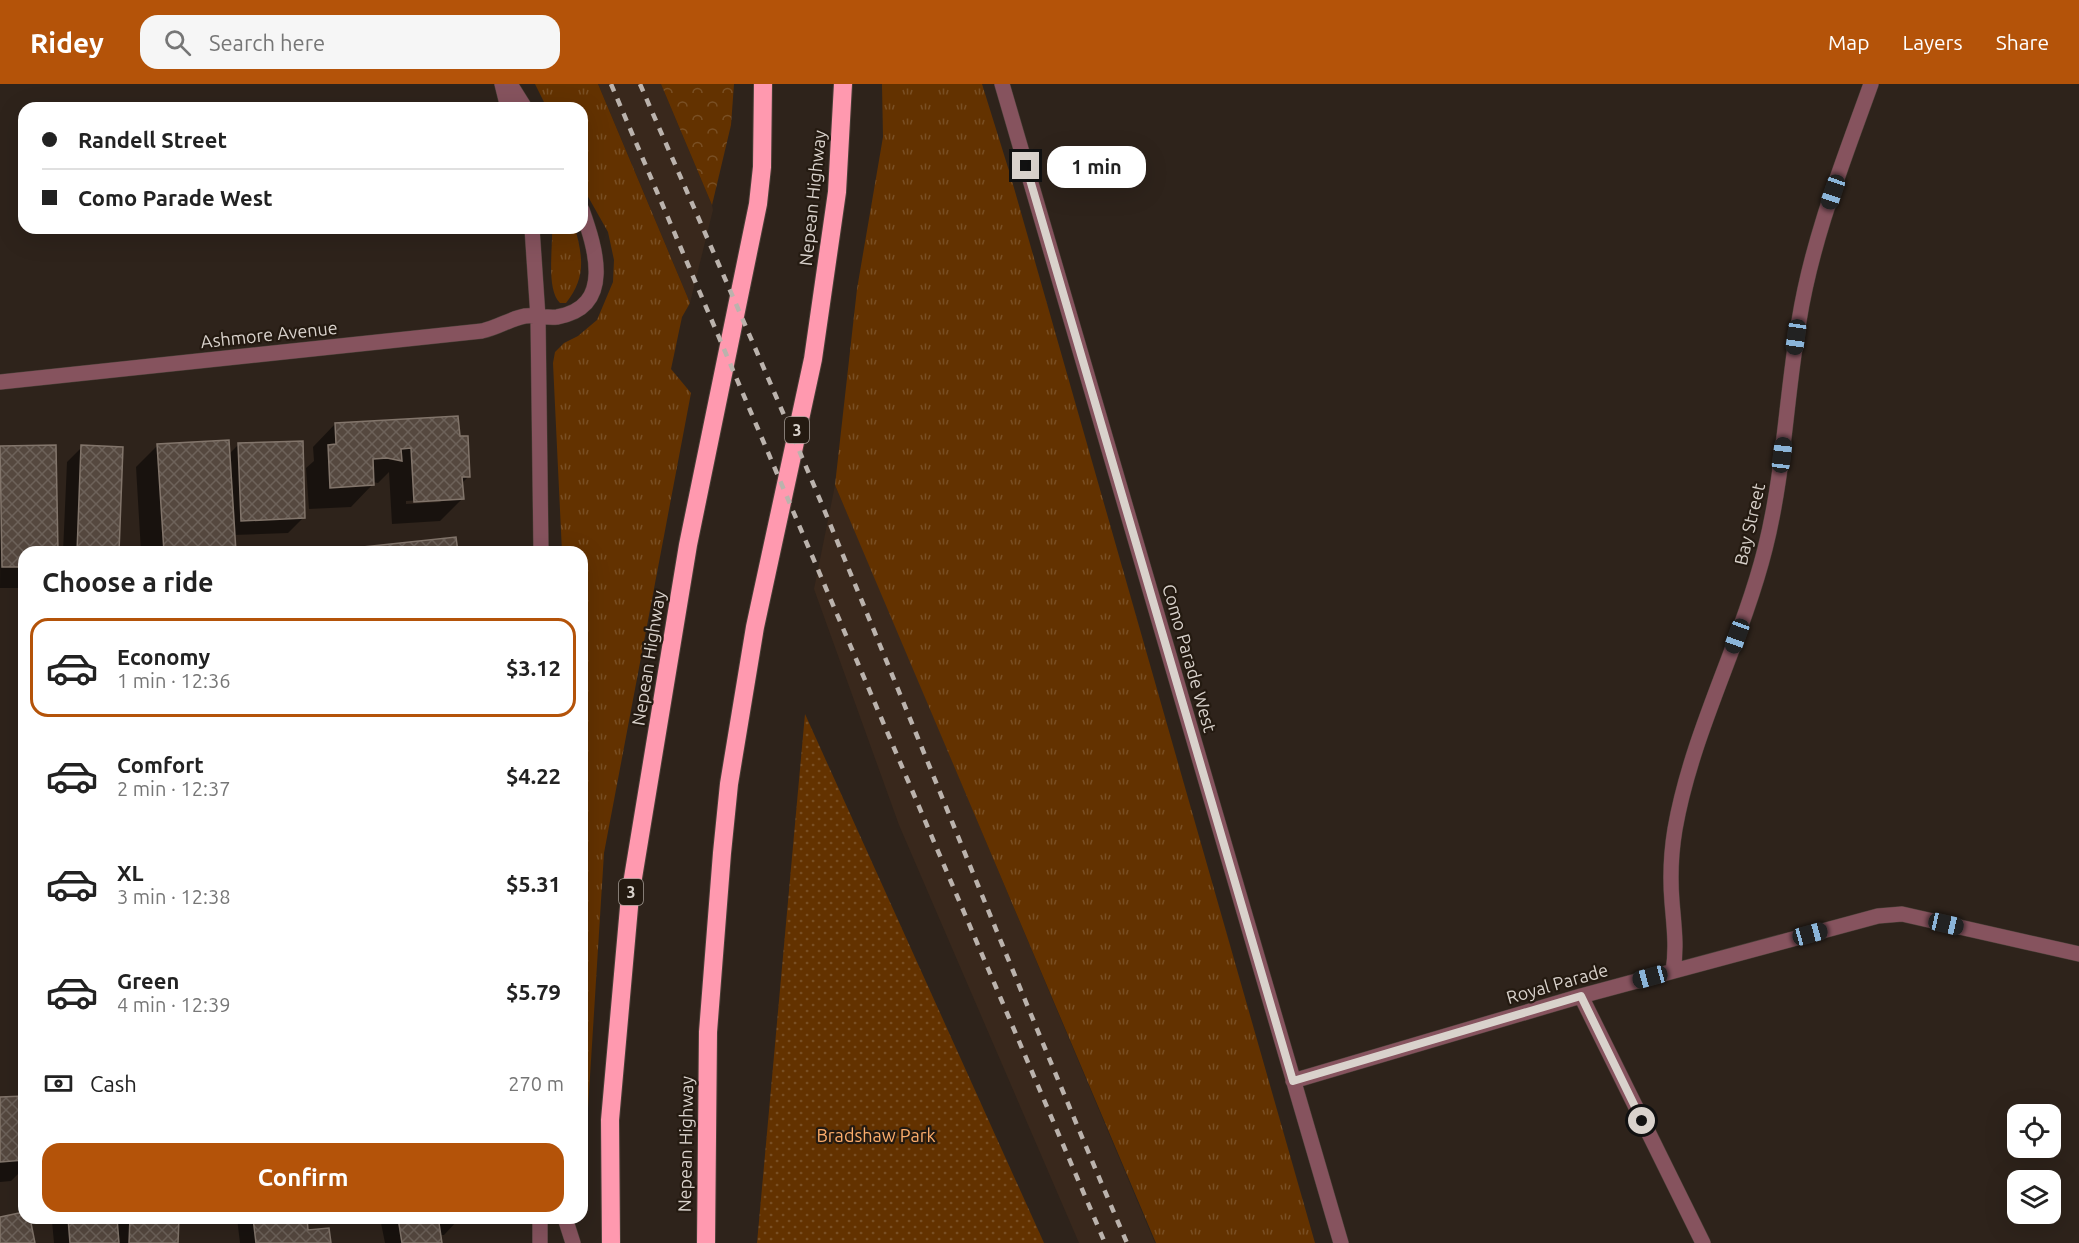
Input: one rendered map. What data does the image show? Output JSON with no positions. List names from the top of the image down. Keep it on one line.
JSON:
{"streets":{"highway":["Nepean Highway","3"],"street":["Ashmore Avenue","Bay Street","Como Parade West","Royal Parade"]},"crossings":[["Bay Street","Royal Parade"],["Como Parade West","Royal Parade"]],"parks":["Bradshaw Park"],"page":{"header":"Ridey","search":"Search here","nav":["Map","Layers","Share"],"banner":["Randell Street","Como Parade West"],"bubble":"1 min","heading":"Choose a ride","list":[{"name":"Economy","note":"1 min · 12:36","value":"$3.12"},{"name":"Comfort","note":"2 min · 12:37","value":"$4.22"},{"name":"XL","note":"3 min · 12:38","value":"$5.31"},{"name":"Green","note":"4 min · 12:39","value":"$5.79"}],"pay":["Cash","270 m"],"buttons":"Confirm"}}
